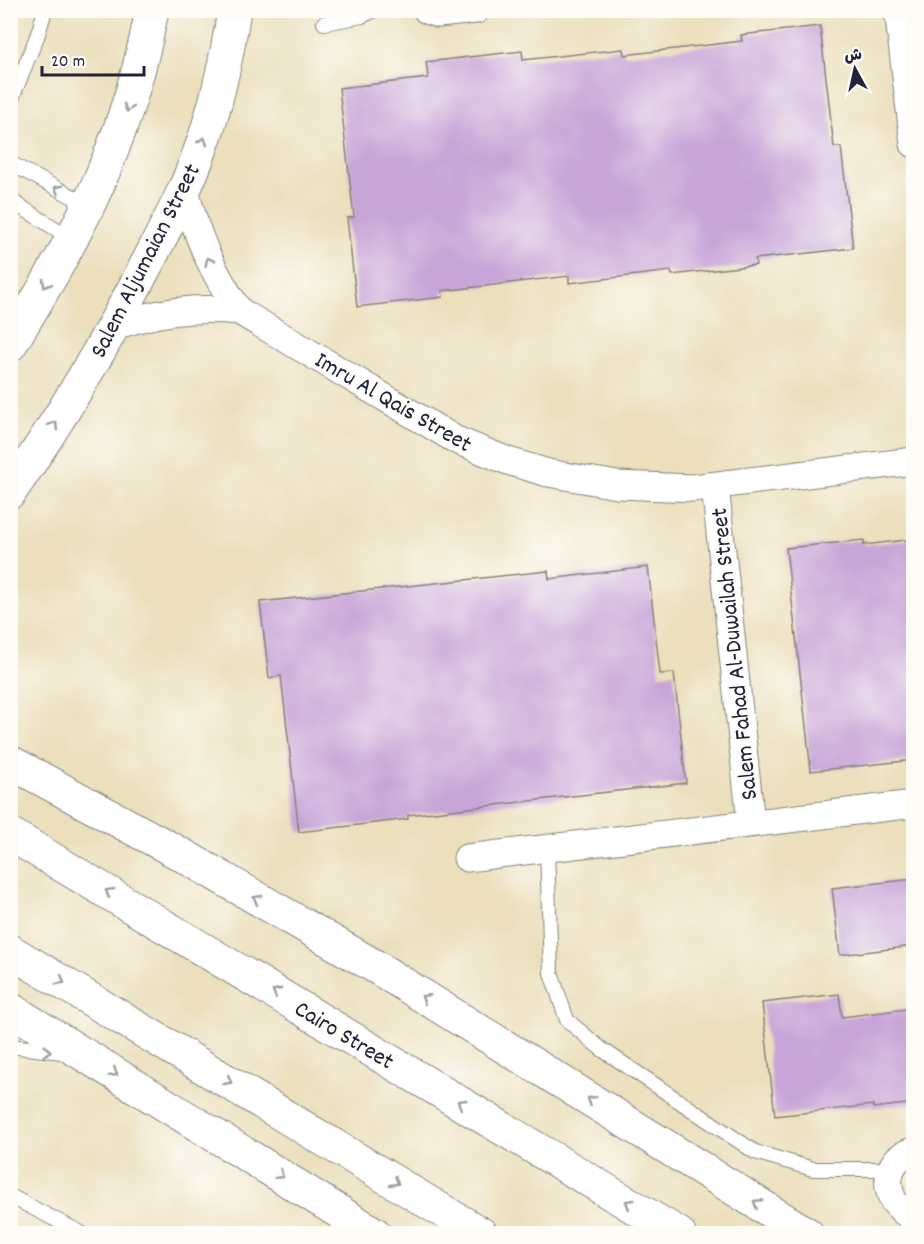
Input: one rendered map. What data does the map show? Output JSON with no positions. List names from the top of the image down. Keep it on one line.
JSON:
{"streets":{"main road":["Salem Aljumaian Street","Cairo Street"],"street":["Imru Al Qais Street","Salem Fahad Al-Duwailah Street"]},"crossings":[["Salem Aljumaian Street","Imru Al Qais Street"],["Imru Al Qais Street","Salem Fahad Al-Duwailah Street"]],"scale_bar":"20 m","north":"top"}
